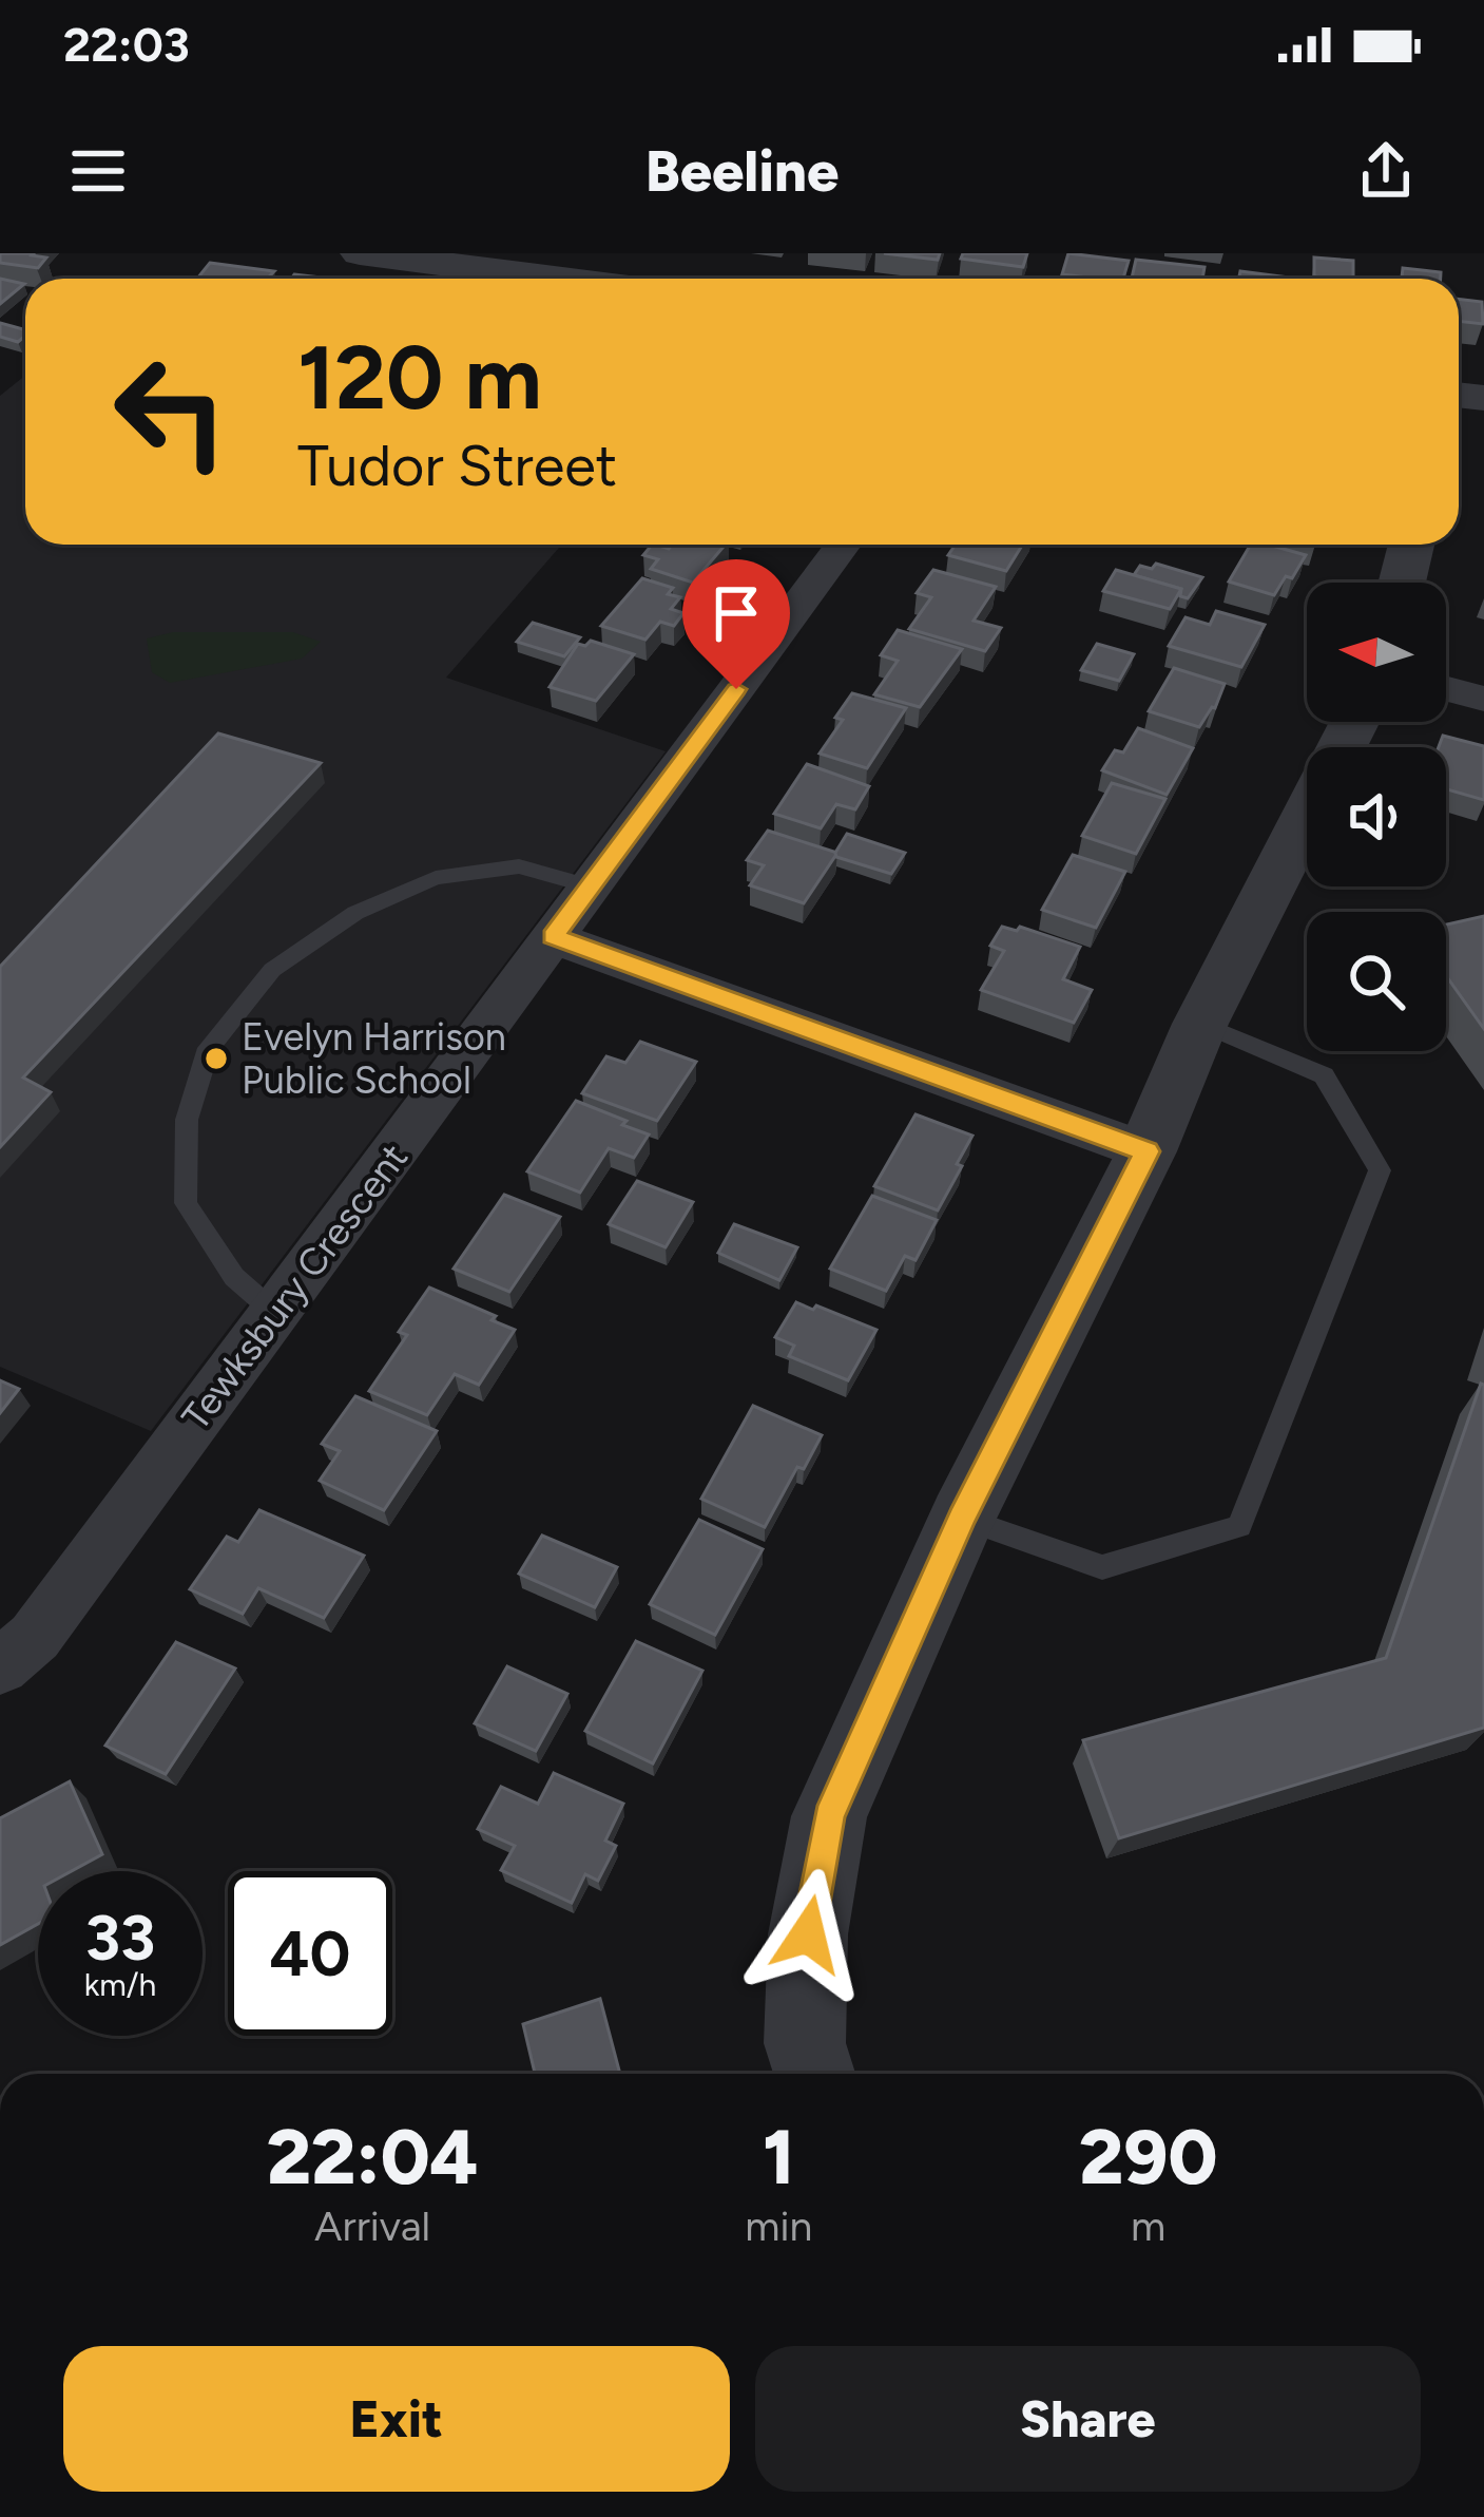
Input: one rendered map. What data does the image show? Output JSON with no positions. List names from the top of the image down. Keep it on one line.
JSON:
{"streets":{"street":["Tewksbury Crescent"]},"places":["Evelyn Harrison Public School"],"north":"left","page":{"status":"22:03","header":"Beeline","turn":["120 m","Tudor Street"],"speed":"33 km/h","limit":"40","eta":["22:04","Arrival","1","min","290","m"],"buttons":["Exit","Share"]}}
